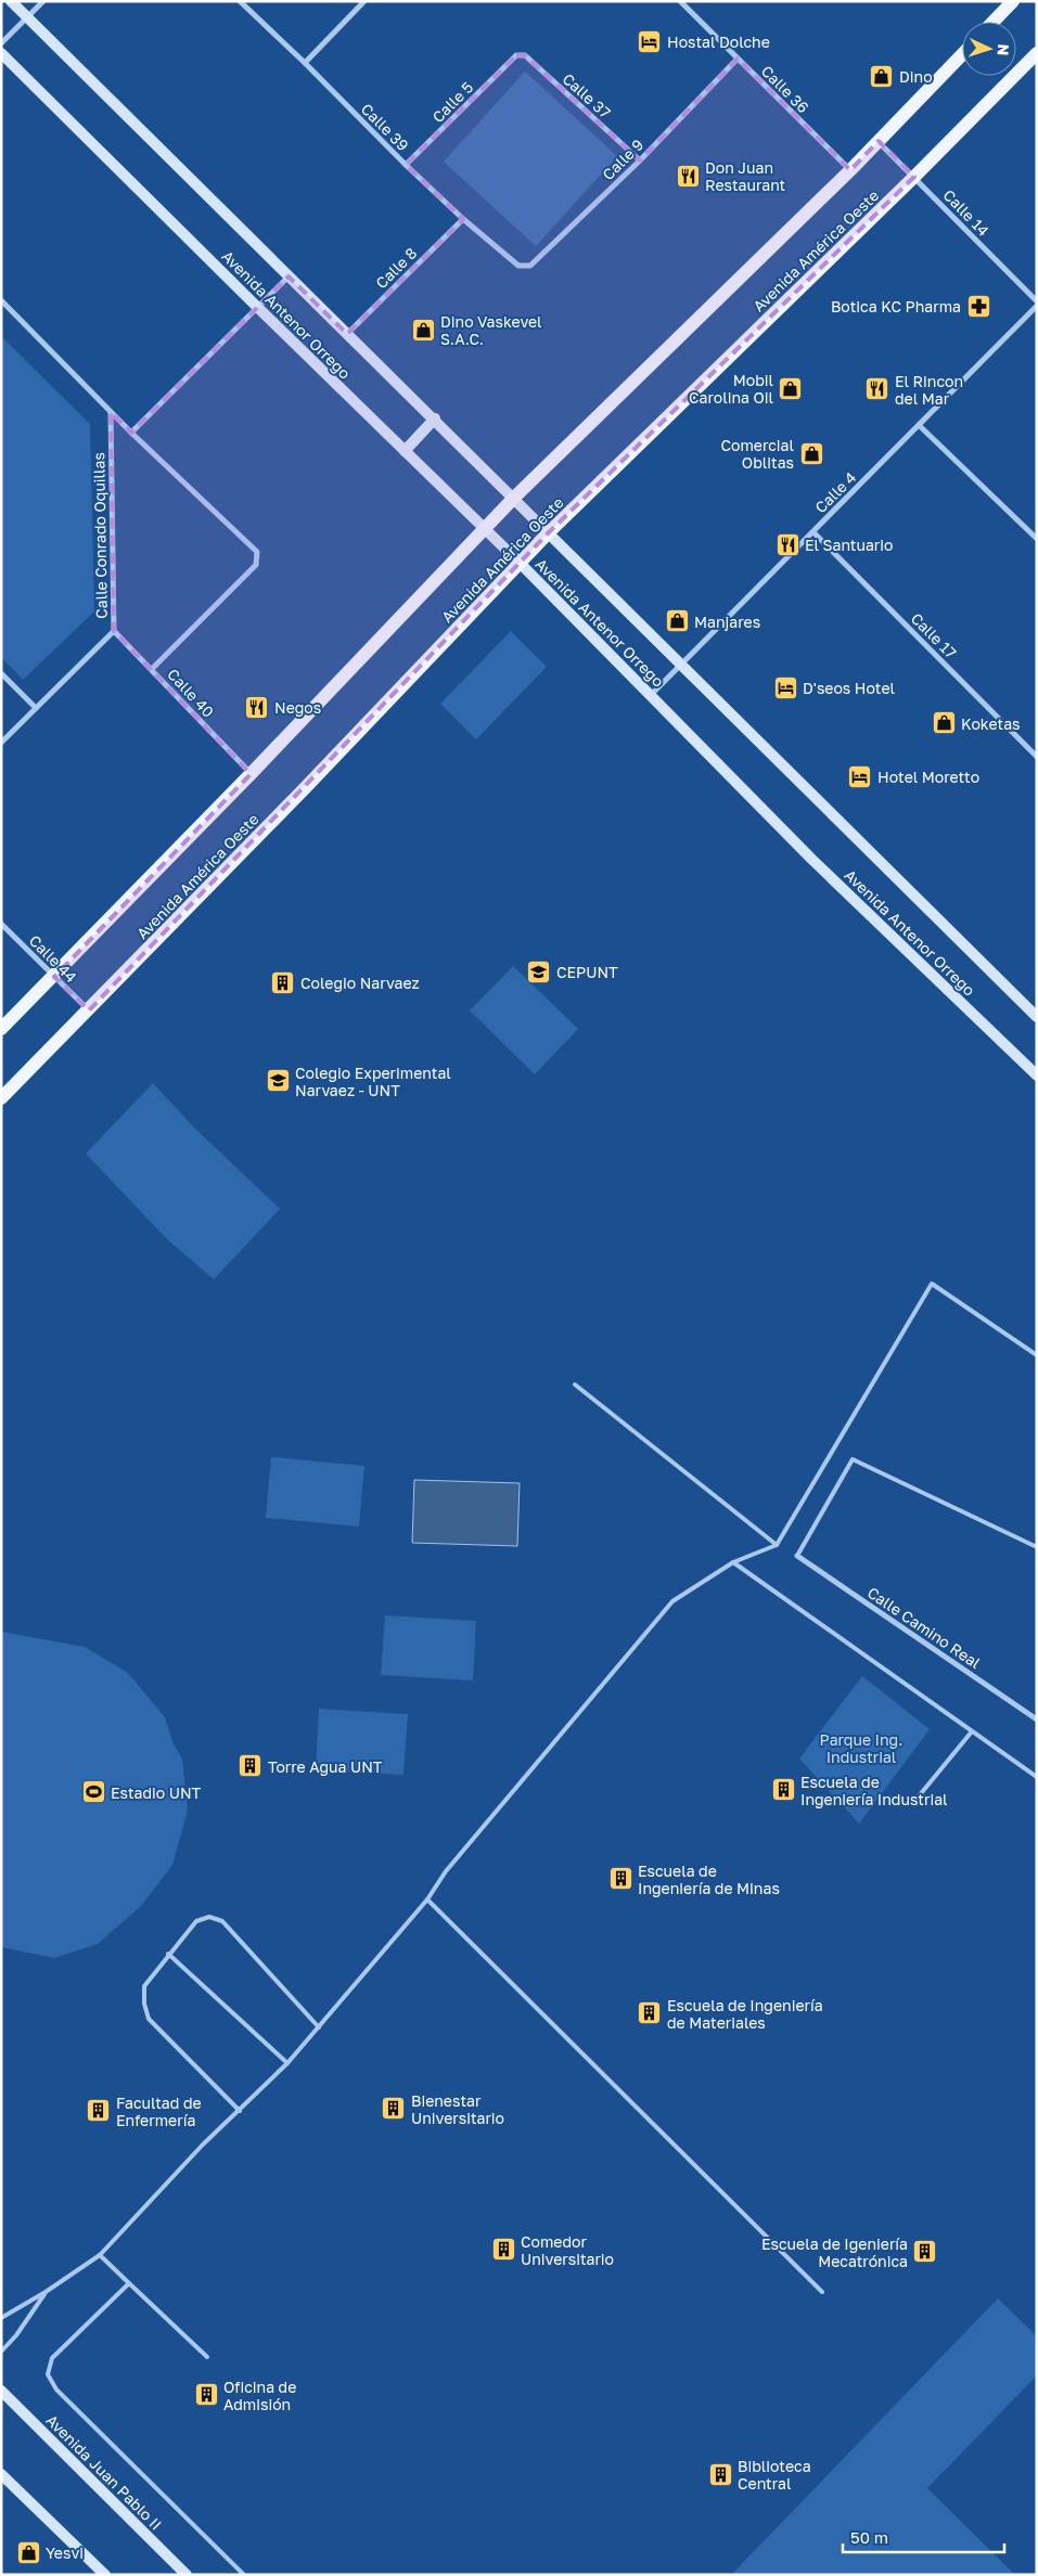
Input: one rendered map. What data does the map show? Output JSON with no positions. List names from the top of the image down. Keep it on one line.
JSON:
{"streets":{"main road":["Avenida América Oeste"],"street":["Calle 36","Calle 37","Calle 5","Calle 39","Calle 9","Calle 14","Calle 8","Avenida Antenor Orrego","Calle 4","Calle Conrado Oquillas","Calle 17","Calle 40","Calle 44","Calle Camino Real","Avenida Juan Pablo II"]},"crossings":[["Calle 36","Calle 9"],["Calle 37","Calle 5"],["Calle 37","Calle 9"],["Calle 5","Calle 39"],["Calle 39","Calle 9"],["Calle 39","Calle 8"],["Calle 14","Avenida América Oeste"],["Calle 14","Calle 4"],["Avenida América Oeste","Avenida Antenor Orrego"],["Avenida América Oeste","Calle 44"],["Calle 8","Avenida Antenor Orrego"],["Avenida Antenor Orrego","Calle 4"],["Calle 4","Calle 17"],["Calle Conrado Oquillas","Calle 40"]],"parks":["Parque Ing. Industrial"],"places":{"hotel":["Hostal Dolche","D'seos Hotel","Hotel Moretto"],"shop":["Dino","Dino Vaskevel S.A.C.","Mobil Carolina Oil","Comercial Oblitas","Manjares","Koketas","Yesvi"],"restaurant":["Don Juan Restaurant","El Rincon del Mar","El Santuario","Negos"],"pharmacy":["Botica KC Pharma"],"school or university":["CEPUNT","Colegio Experimental Narvaez - UNT"],"building":["Colegio Narvaez","Torre Agua UNT","Escuela de Ingeniería Industrial","Escuela de Ingeniería de Minas","Escuela de Ingeniería de Materiales","Bienestar Universitario","Facultad de Enfermería","Comedor Universitario","Escuela de Igeniería Mecatrónica","Oficina de Admisión","Biblioteca Central"],"sports":["Estadio UNT"]},"scale_bar":"50 m","north":"right"}
